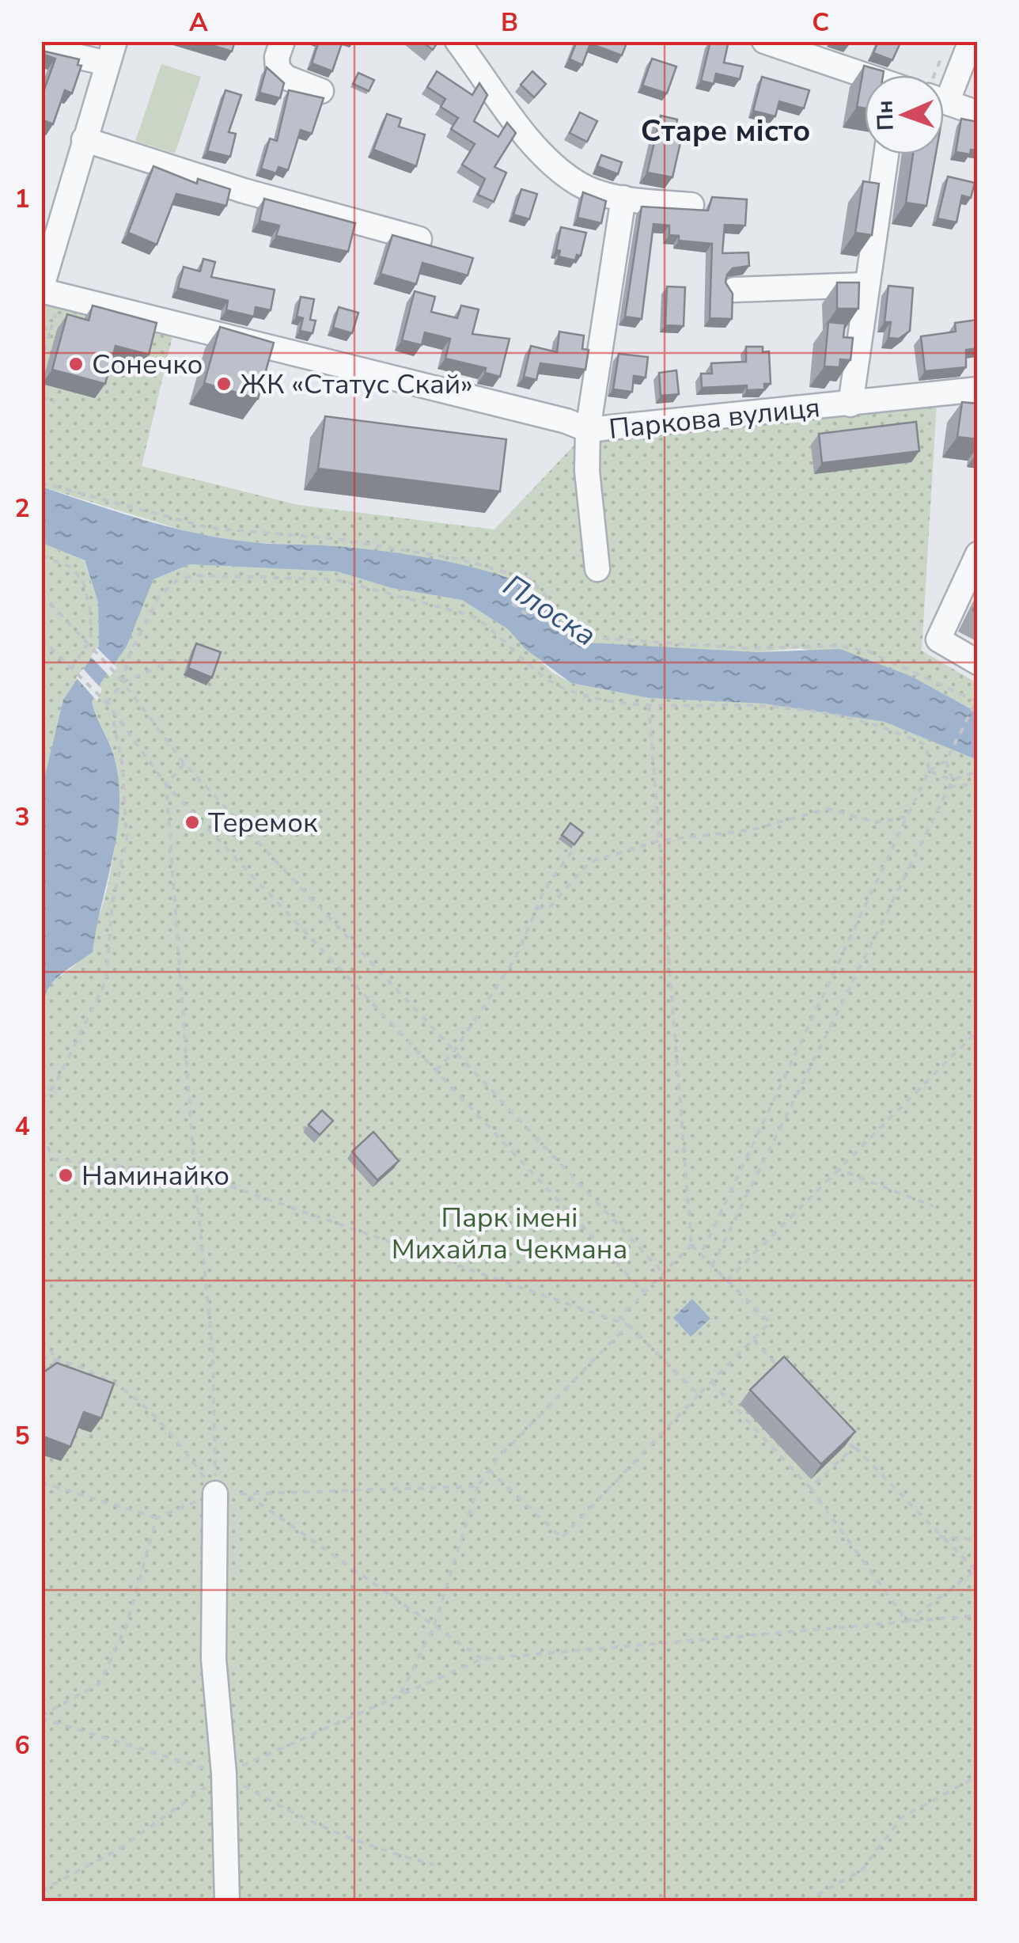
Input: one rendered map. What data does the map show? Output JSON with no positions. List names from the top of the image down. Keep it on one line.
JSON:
{"streets":{"street":["Паркова вулиця"]},"districts":["Старе місто"],"water":["Плоска"],"parks":["Парк імені Михайла Чекмана"],"places":["Cонечко","ЖК «Статус Скай»","Теремок","Наминайко"],"north":"left","grid":{"columns":["A","B","C"],"rows":["1","2","3","4","5","6"]}}
